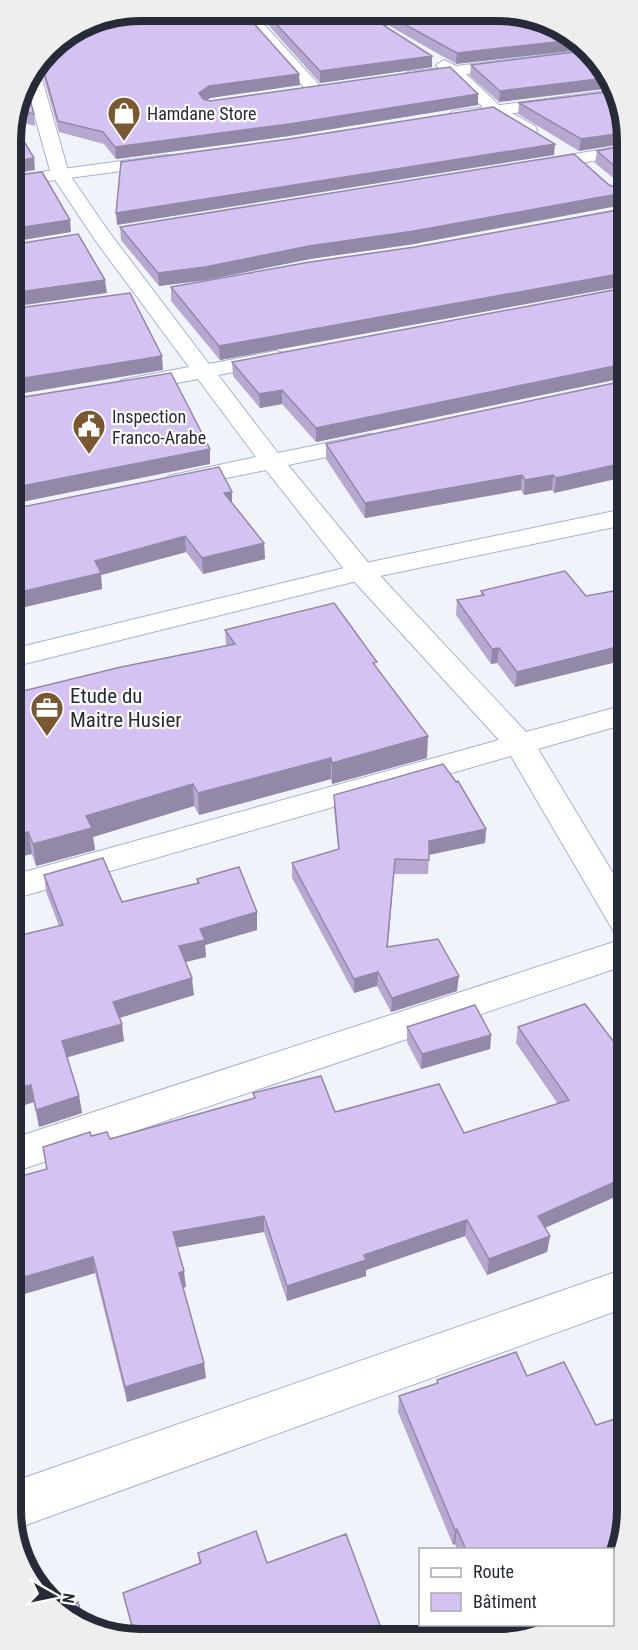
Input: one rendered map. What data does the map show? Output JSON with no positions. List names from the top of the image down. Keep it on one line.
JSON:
{"places":{"shop":["Hamdane Store"],"public building":["Inspection Franco-Arabe"],"office":["Etude du Maitre Husier"]},"legend":["Route","Bâtiment"],"north":"right"}
